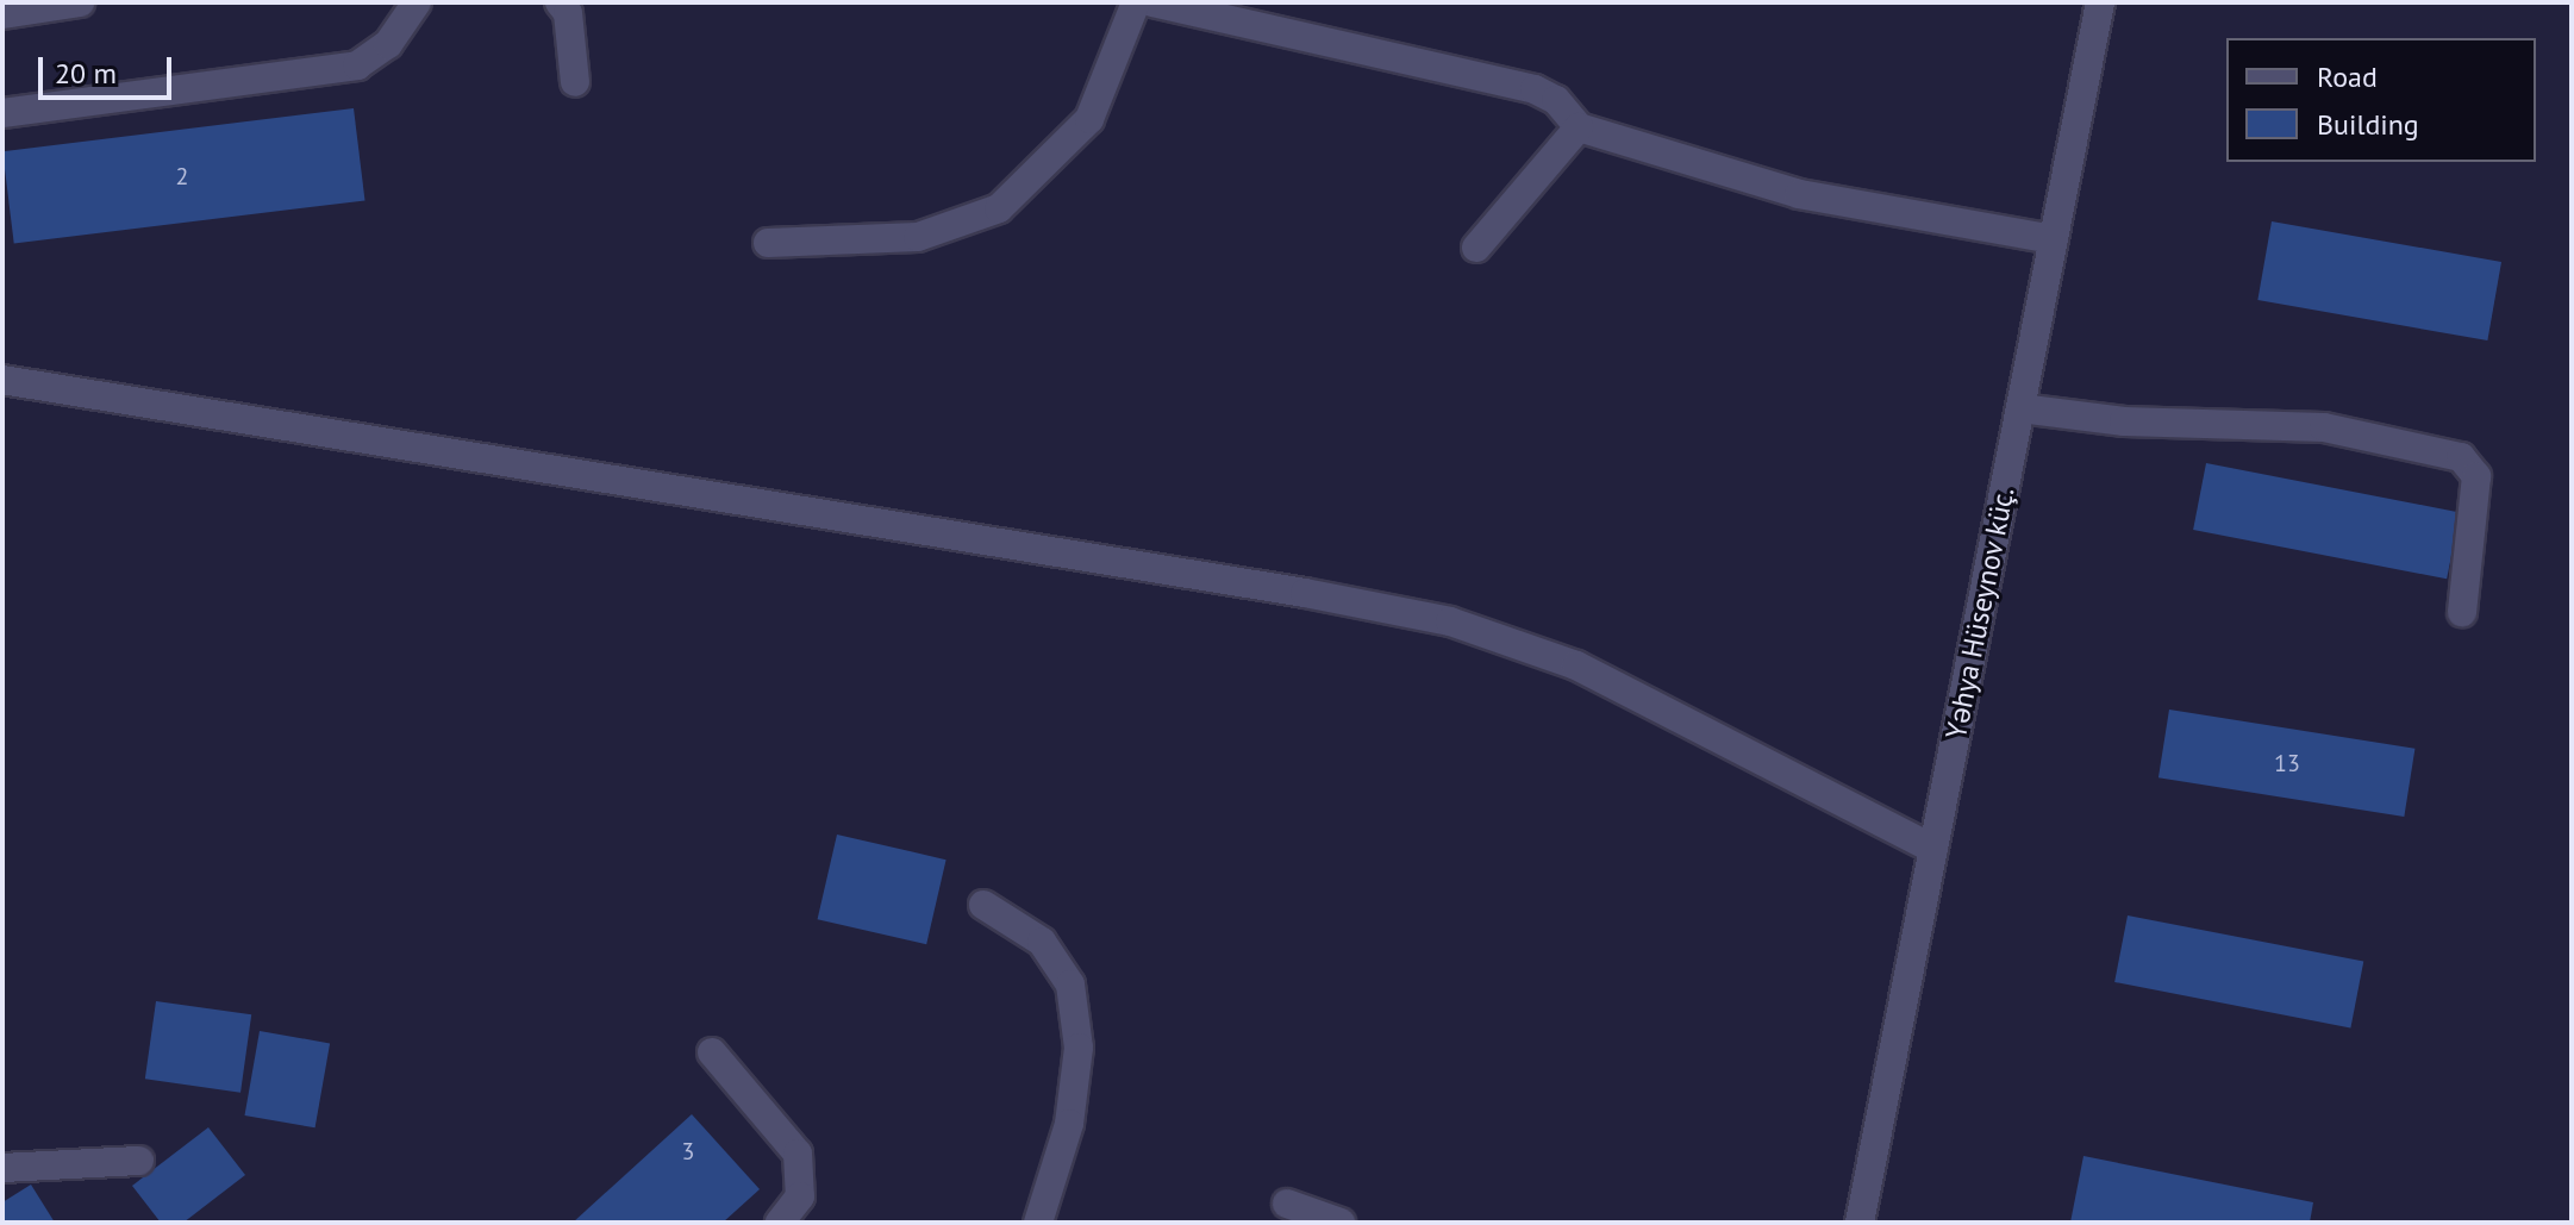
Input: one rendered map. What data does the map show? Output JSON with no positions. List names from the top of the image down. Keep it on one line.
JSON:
{"streets":{"street":["Yəhya Hüseynov küç."]},"house_numbers":["2","13","3"],"legend":["Road","Building"],"scale_bar":"20 m"}
